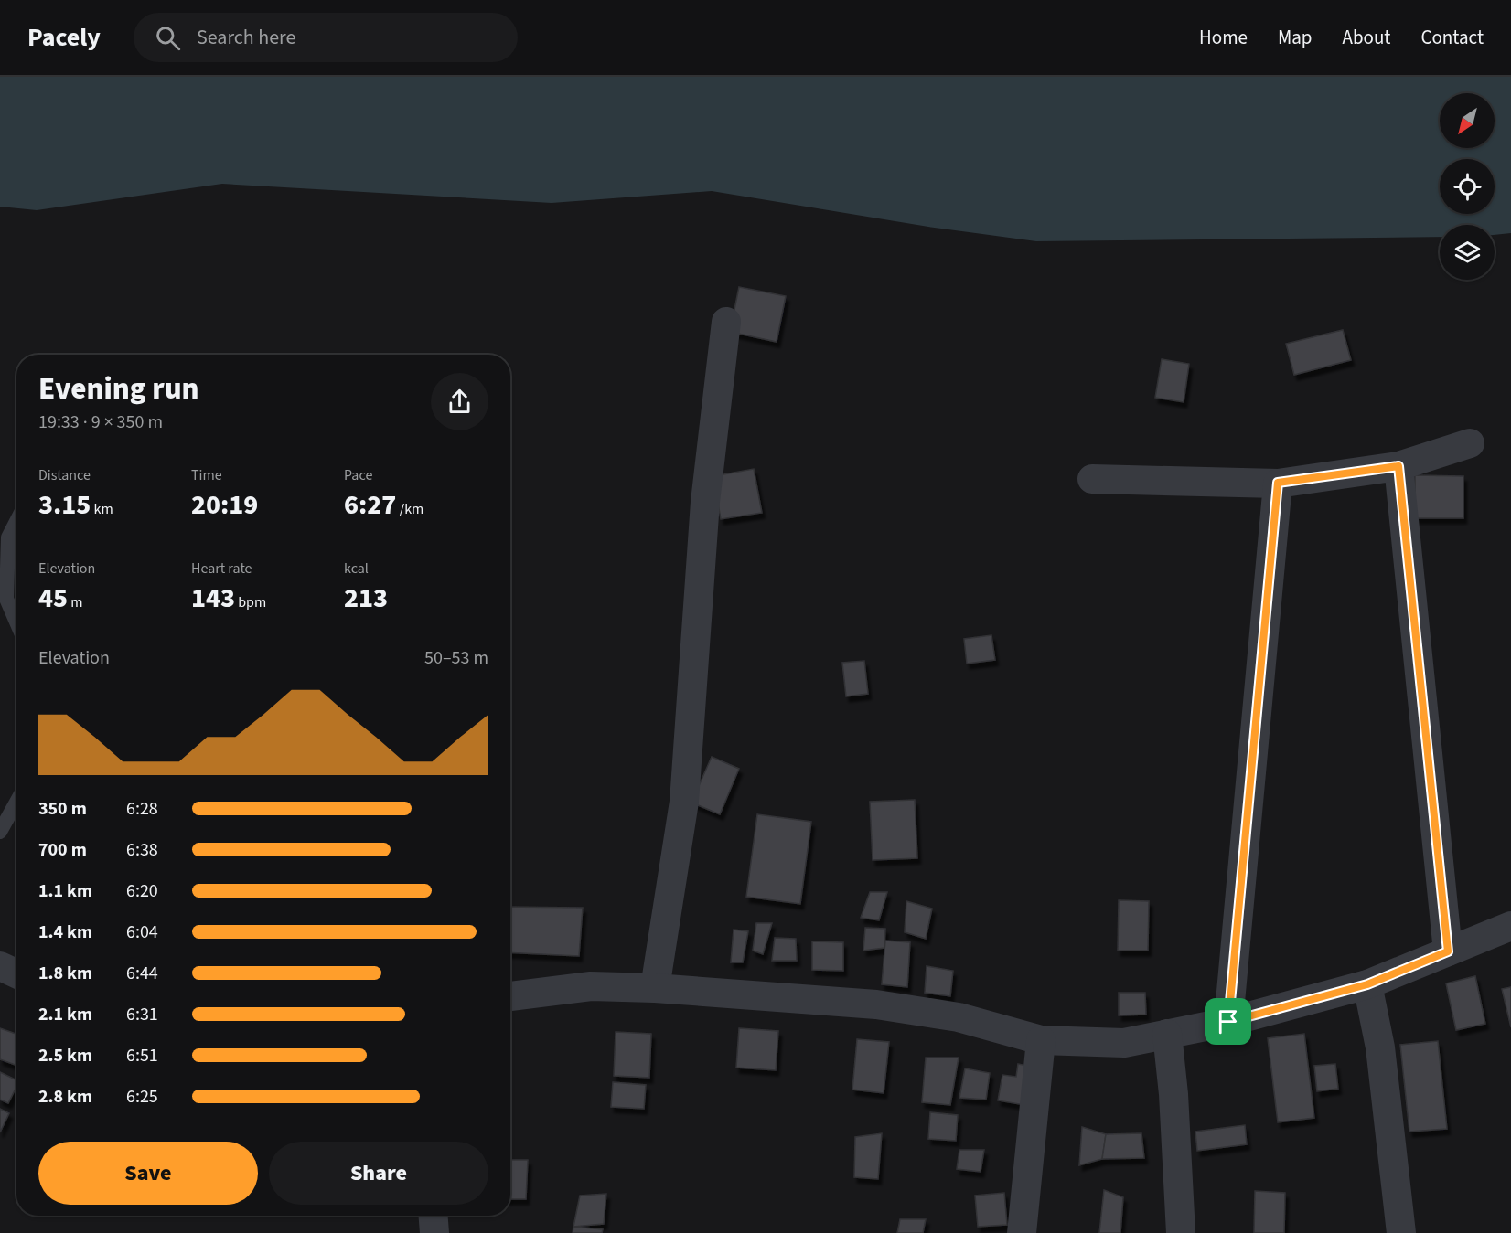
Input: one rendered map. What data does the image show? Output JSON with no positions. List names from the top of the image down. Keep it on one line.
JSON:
{"north":"bottom left","page":{"header":"Pacely","search":"Search here","nav":["Home","Map","About","Contact"],"heading":["Evening run","19:33 · 9 × 350 m"],"stats":[["Distance","3.15 km"],["Time","20:19"],["Pace","6:27 /km"],["Elevation","45 m"],["Heart rate","143 bpm"],["kcal","213"]],"chart":["Elevation","50–53 m"],"list":[{"name":"350 m","note":"6:28"},{"name":"700 m","note":"6:38"},{"name":"1.1 km","note":"6:20"},{"name":"1.4 km","note":"6:04"},{"name":"1.8 km","note":"6:44"},{"name":"2.1 km","note":"6:31"},{"name":"2.5 km","note":"6:51"},{"name":"2.8 km","note":"6:25"}],"buttons":["Save","Share"]}}
